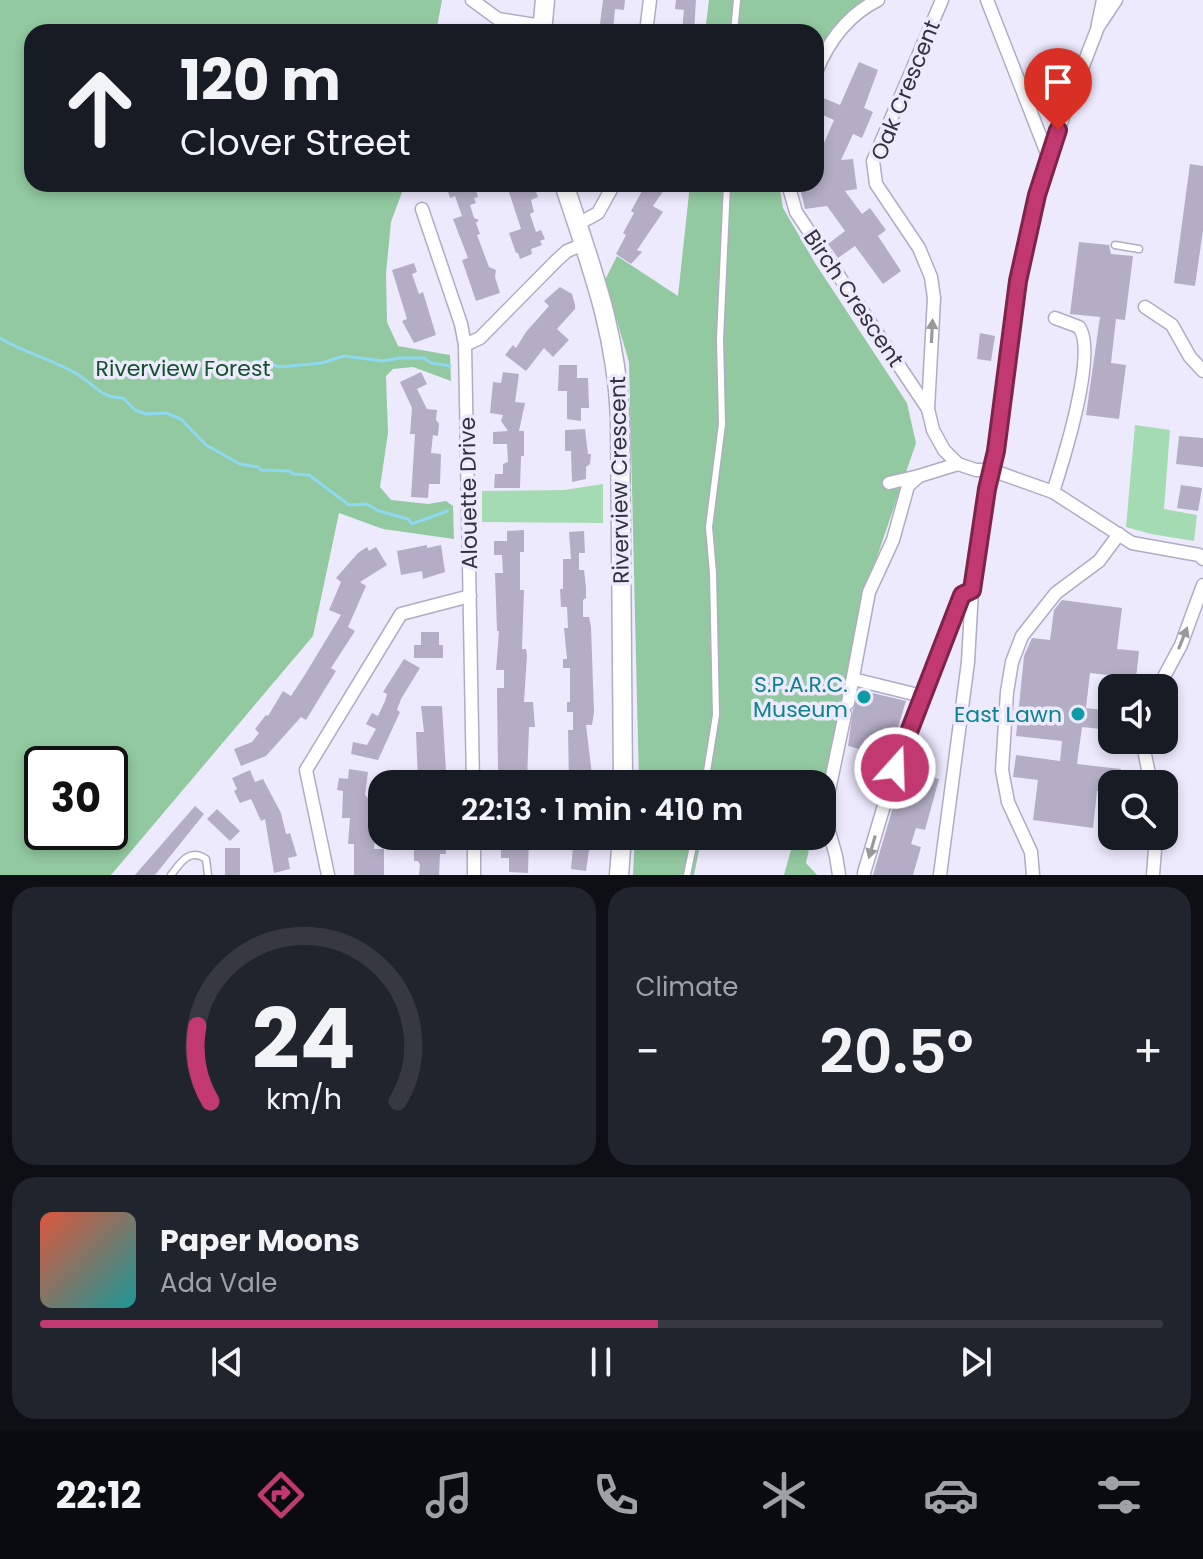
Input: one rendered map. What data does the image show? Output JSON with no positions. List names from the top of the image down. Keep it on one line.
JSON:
{"streets":{"street":["Oak Crescent","Birch Crescent","Riverview Crescent","Alouette Drive"]},"crossings":[["Oak Crescent","Birch Crescent"]],"parks":["Riverview Forest"],"places":["S.P.A.R.C. Museum","East Lawn"],"page":{"turn":["120 m","Clover Street"],"limit":"30","trip":"22:13 · 1 min · 410 m","tile":"Climate","heat":["−","20.5°","+"],"song":["Paper Moons","Ada Vale"],"tabs":"22:12","gauge":["24","km/h"]}}
